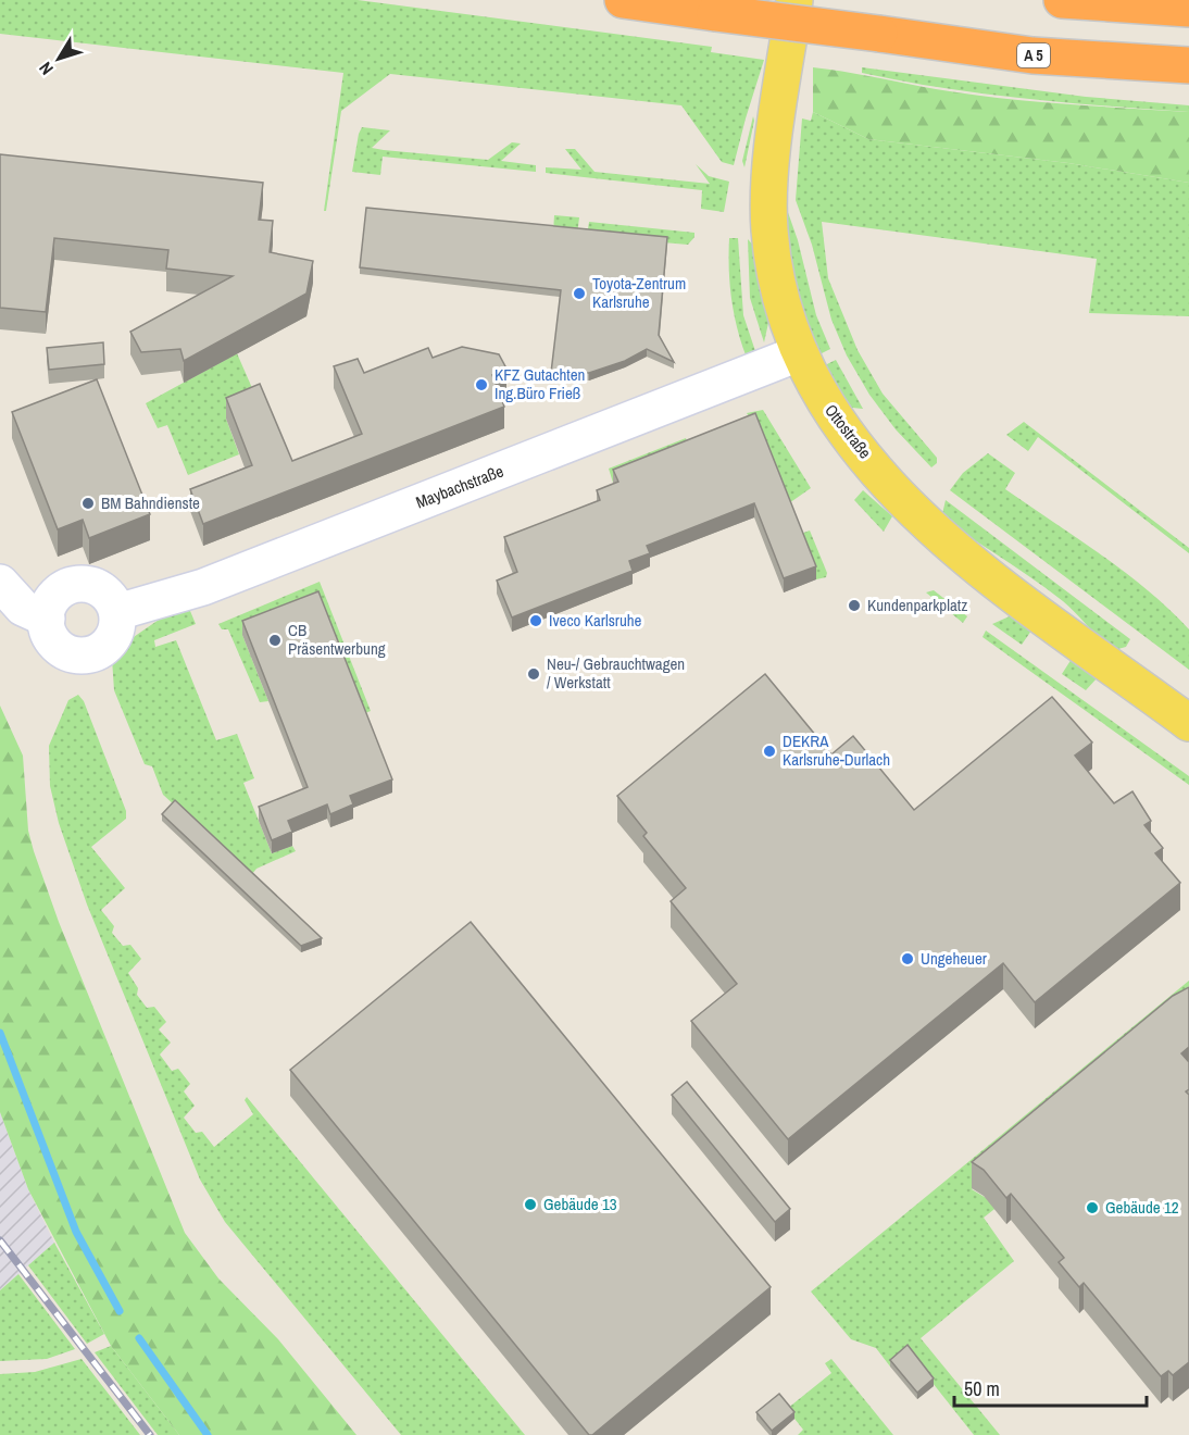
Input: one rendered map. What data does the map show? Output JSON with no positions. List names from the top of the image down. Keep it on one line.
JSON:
{"streets":{"highway":["A 5"],"main road":["Ottostraße"],"street":["Maybachstraße"]},"crossings":[["Ottostraße","Maybachstraße"]],"places":["Toyota-Zentrum Karlsruhe","KFZ Gutachten Ing.Büro Frieß","BM Bahndienste","Kundenparkplatz","Iveco Karlsruhe","CB Präsentwerbung","Neu-/ Gebrauchtwagen / Werkstatt","DEKRA Karlsruhe-Durlach","Ungeheuer","Gebäude 13","Gebäude 12"],"scale_bar":"50 m","north":"bottom left"}
